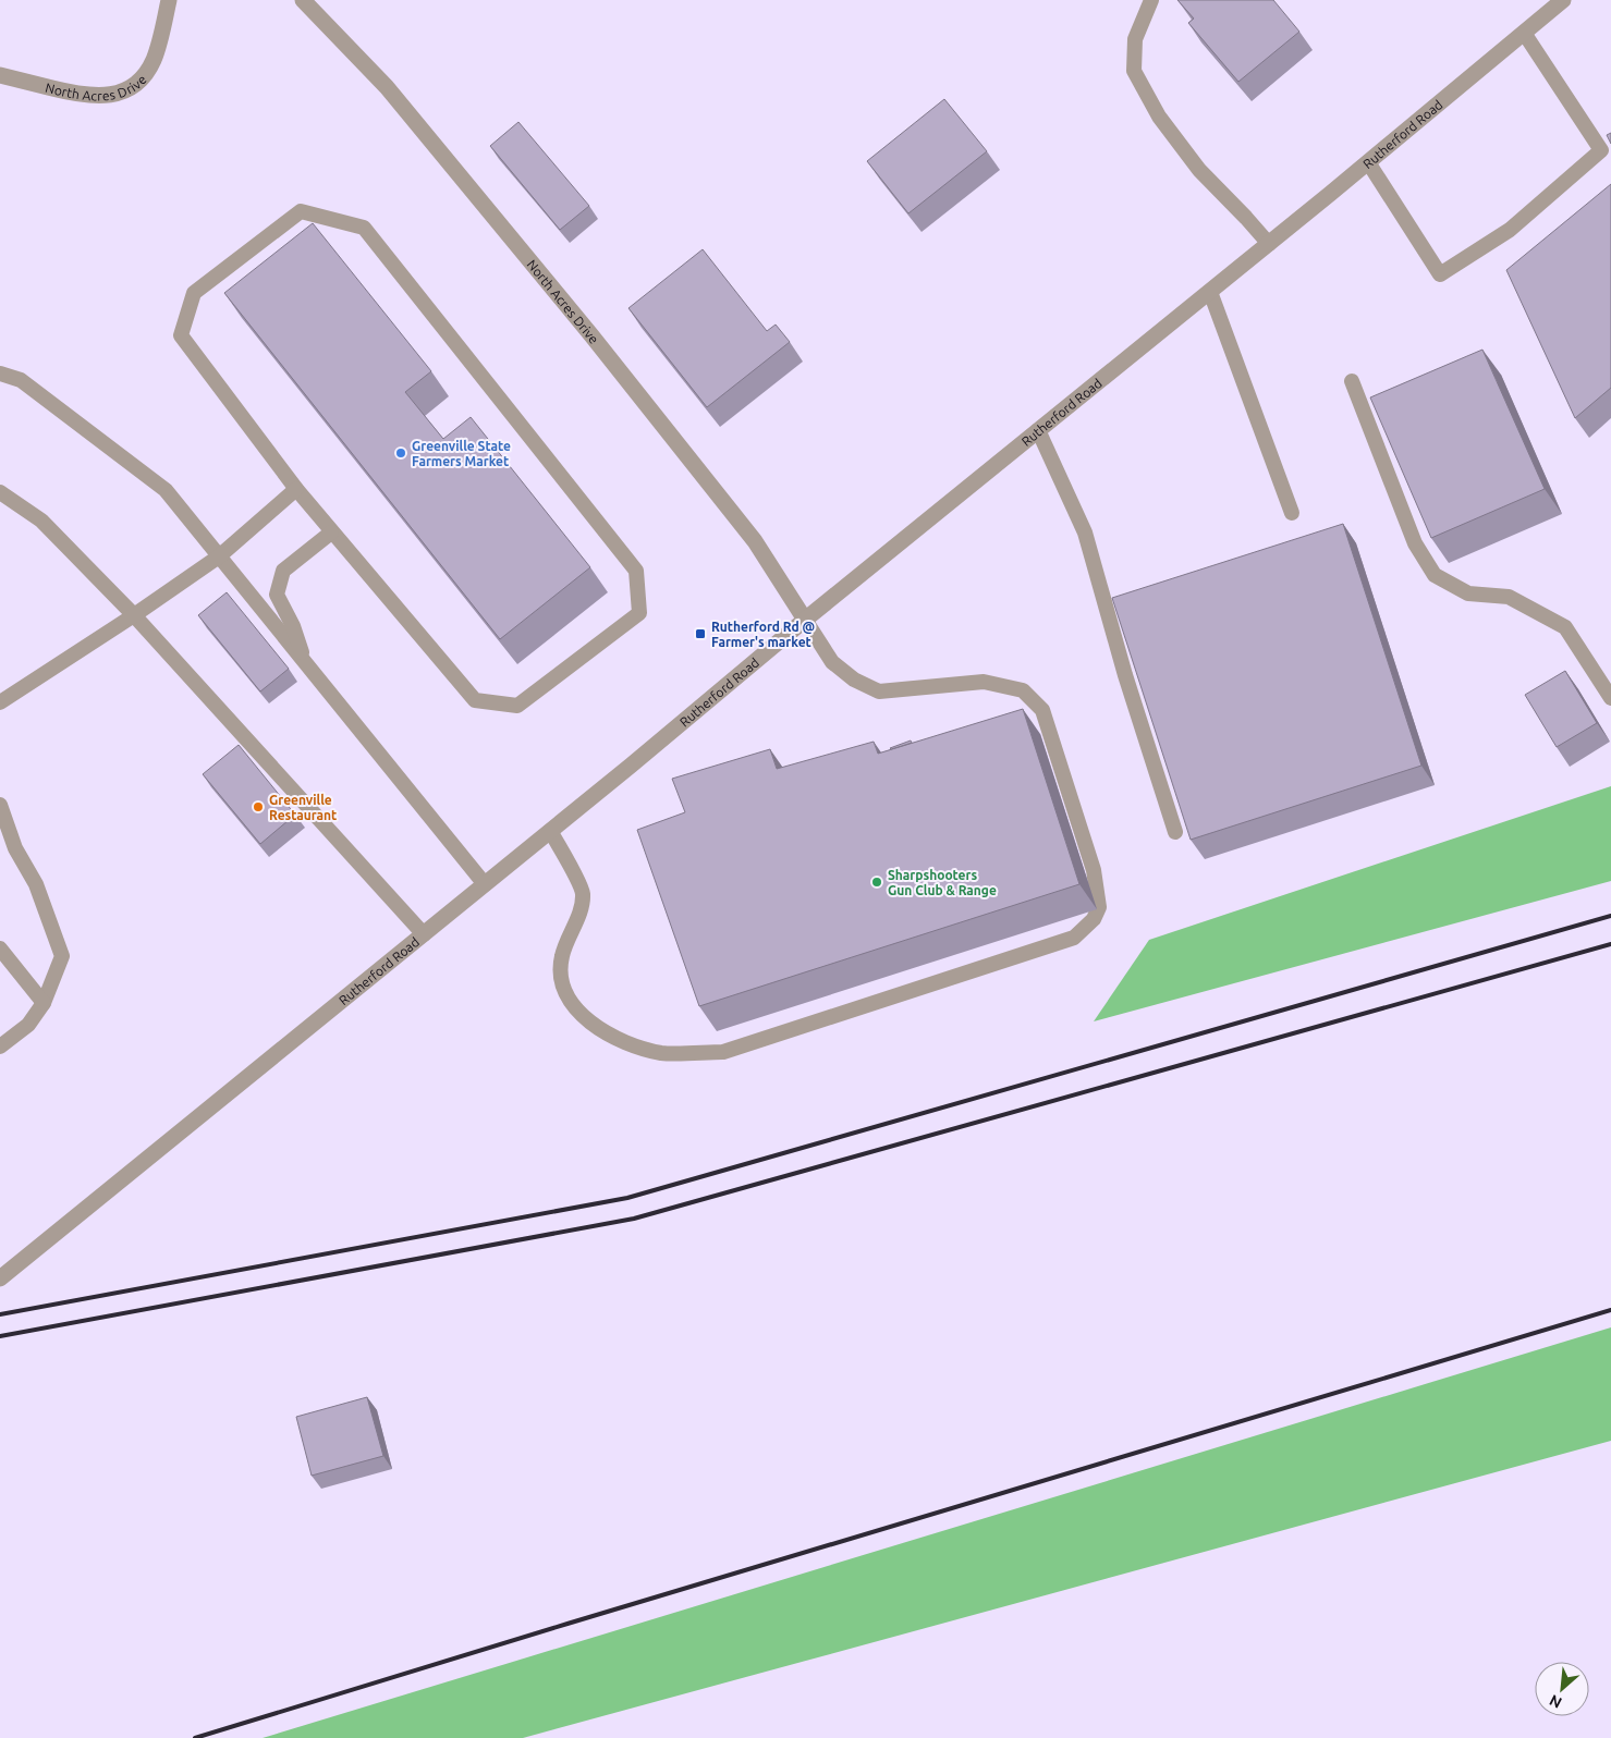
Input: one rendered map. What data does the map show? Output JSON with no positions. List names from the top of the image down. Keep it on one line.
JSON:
{"streets":{"street":["North Acres Drive","Rutherford Road"]},"crossings":[["North Acres Drive","Rutherford Road"]],"places":{"other":["Greenville State Farmers Market","Greenville Restaurant","Sharpshooters Gun Club & Range"],"transit":["Rutherford Rd @ Farmer's market"]},"north":"bottom left"}
